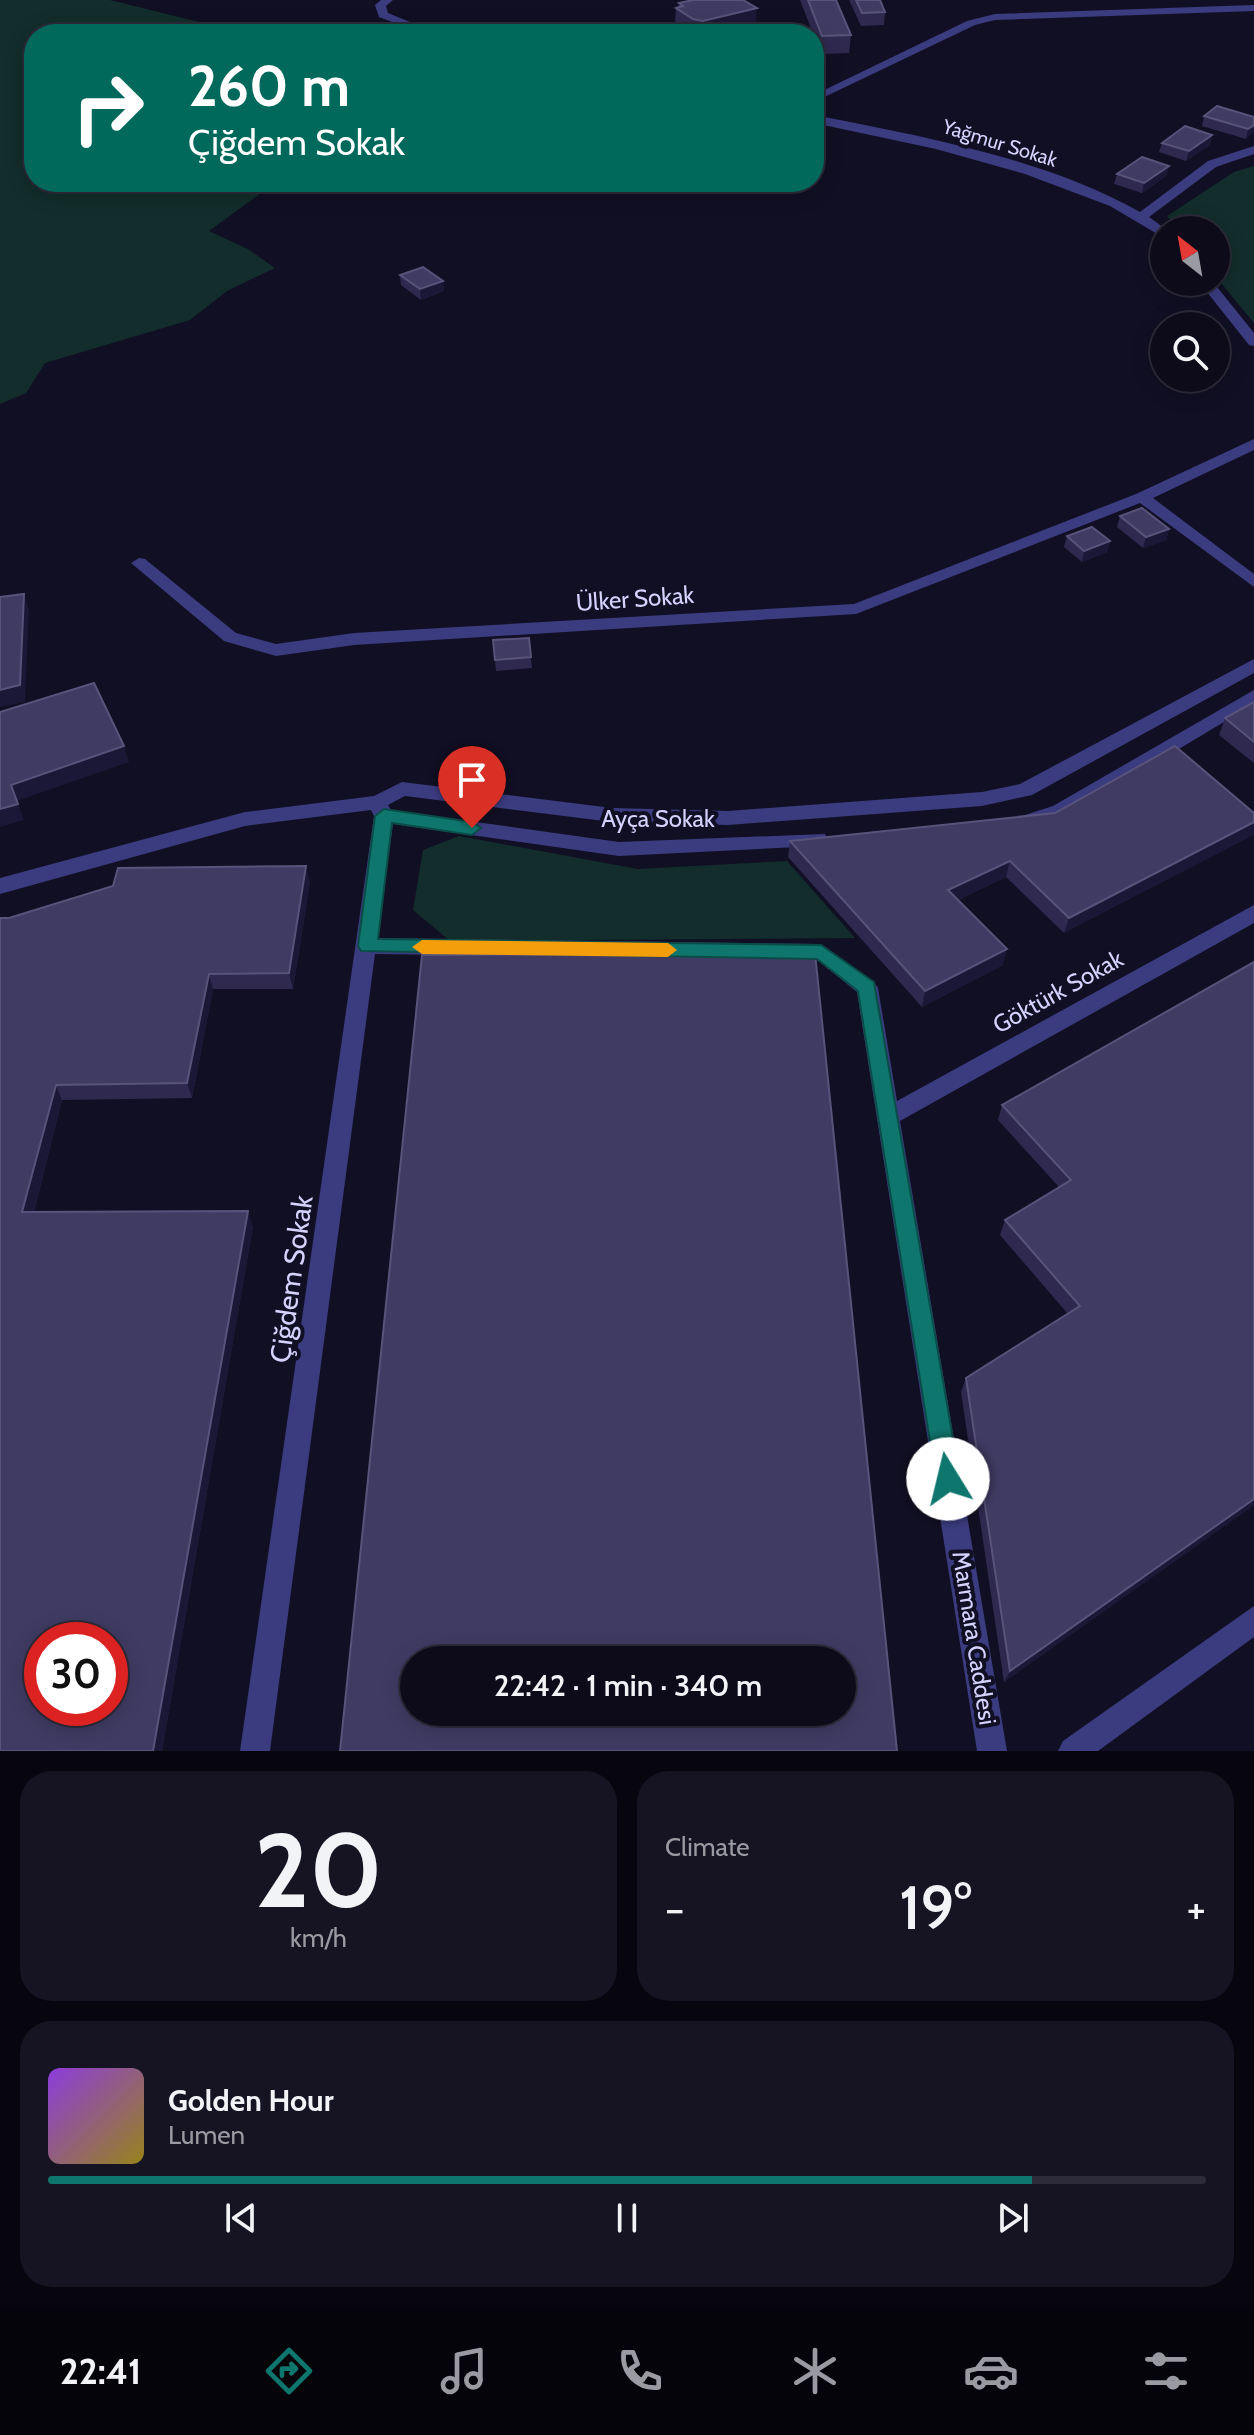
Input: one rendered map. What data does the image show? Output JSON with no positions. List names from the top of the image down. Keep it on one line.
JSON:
{"streets":{"street":["Yağmur Sokak","Ülker Sokak","Ayça Sokak","Göktürk Sokak","Çiğdem Sokak","Marmara Caddesi"]},"crossings":[["Ayça Sokak","Çiğdem Sokak"],["Göktürk Sokak","Marmara Caddesi"],["Çiğdem Sokak","Marmara Caddesi"]],"north":"top left","page":{"turn":["260 m","Çiğdem Sokak"],"limit":"30","trip":"22:42 · 1 min · 340 m","tile":[["20","km/h"],"Climate"],"heat":["−","19°","+"],"song":["Golden Hour","Lumen"],"tabs":"22:41"}}
